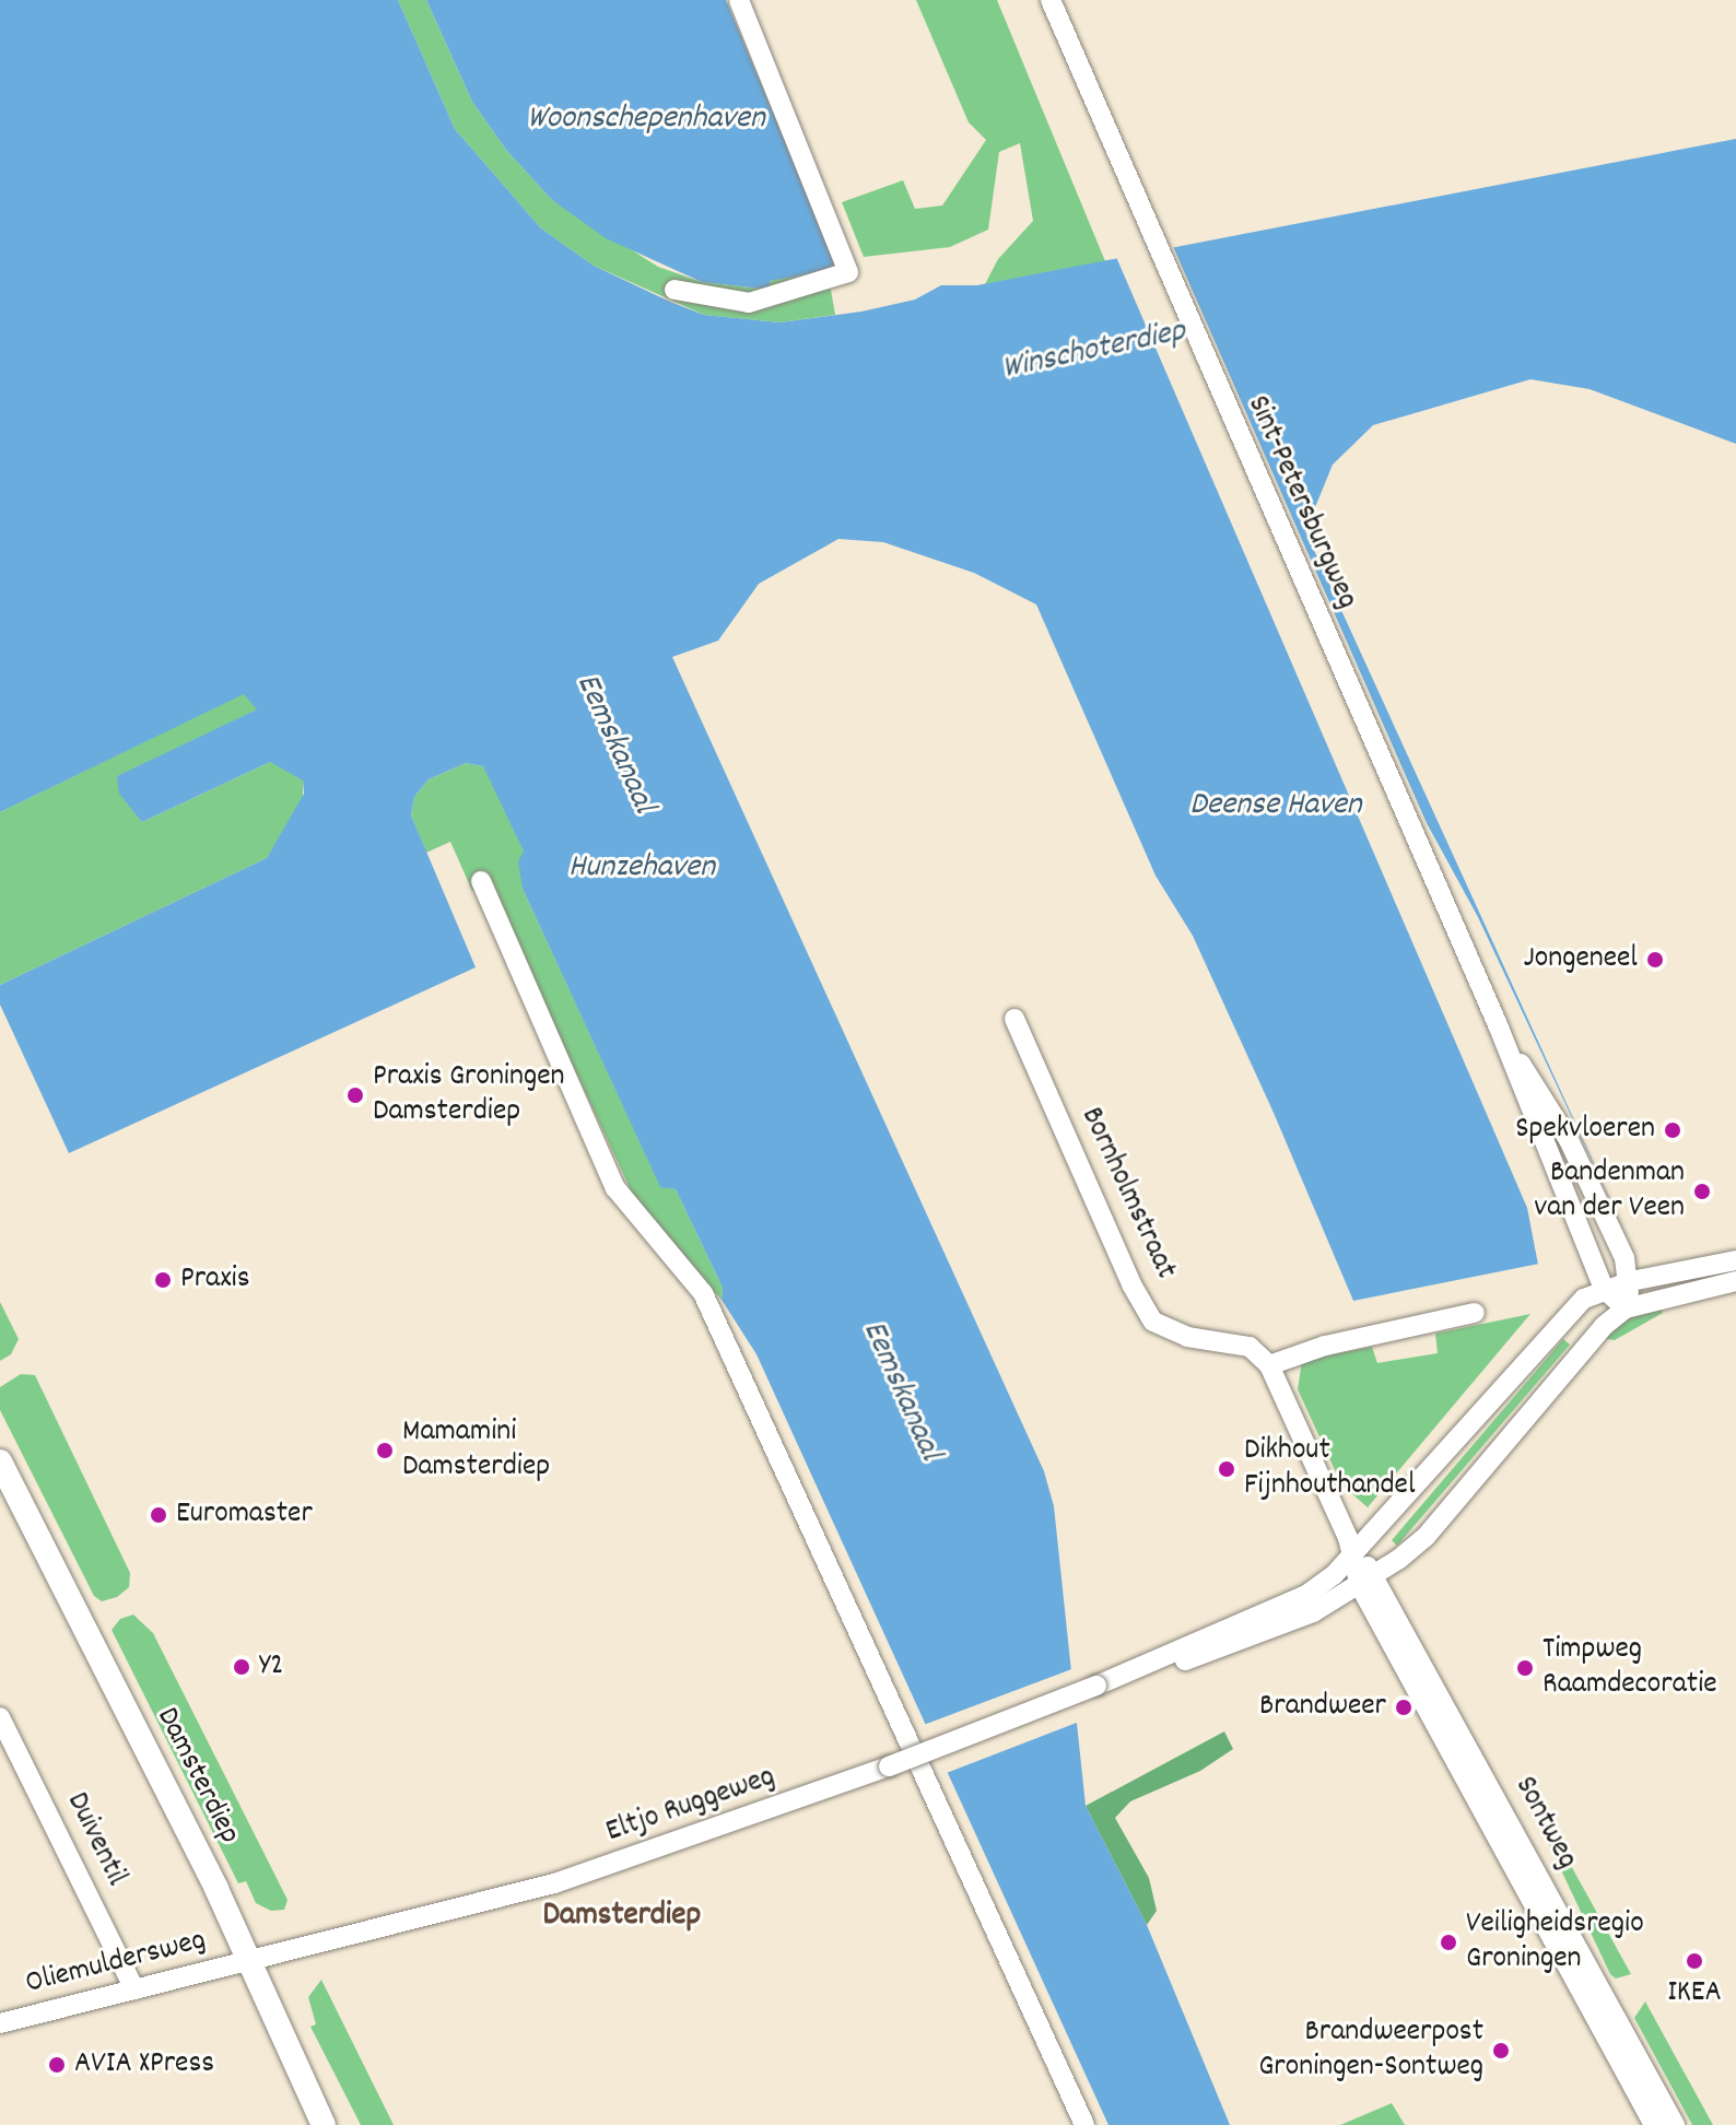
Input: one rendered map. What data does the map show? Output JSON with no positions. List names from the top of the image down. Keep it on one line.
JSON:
{"streets":{"main road":["Damsterdiep"],"street":["Sint-Petersburgweg","Bornholmstraat","Eltjo Ruggeweg","Sontweg","Duiventil","Oliemuldersweg"]},"crossings":[["Bornholmstraat","Sontweg"],["Damsterdiep","Eltjo Ruggeweg"],["Damsterdiep","Oliemuldersweg"],["Eltjo Ruggeweg","Sontweg"],["Eltjo Ruggeweg","Oliemuldersweg"],["Duiventil","Oliemuldersweg"]],"districts":["Damsterdiep"],"water":["Woonschepenhaven","Winschoterdiep","Eemskanaal","Deense Haven","Hunzehaven"],"places":["Jongeneel","Praxis Groningen Damsterdiep","Spekvloeren","Bandenman van der Veen","Praxis","Mamamini Damsterdiep","Dikhout Fijnhouthandel","Euromaster","Y2","Timpweg Raamdecoratie","Brandweer","Veiligheidsregio Groningen","IKEA","Brandweerpost Groningen-Sontweg","AVIA XPress"]}
